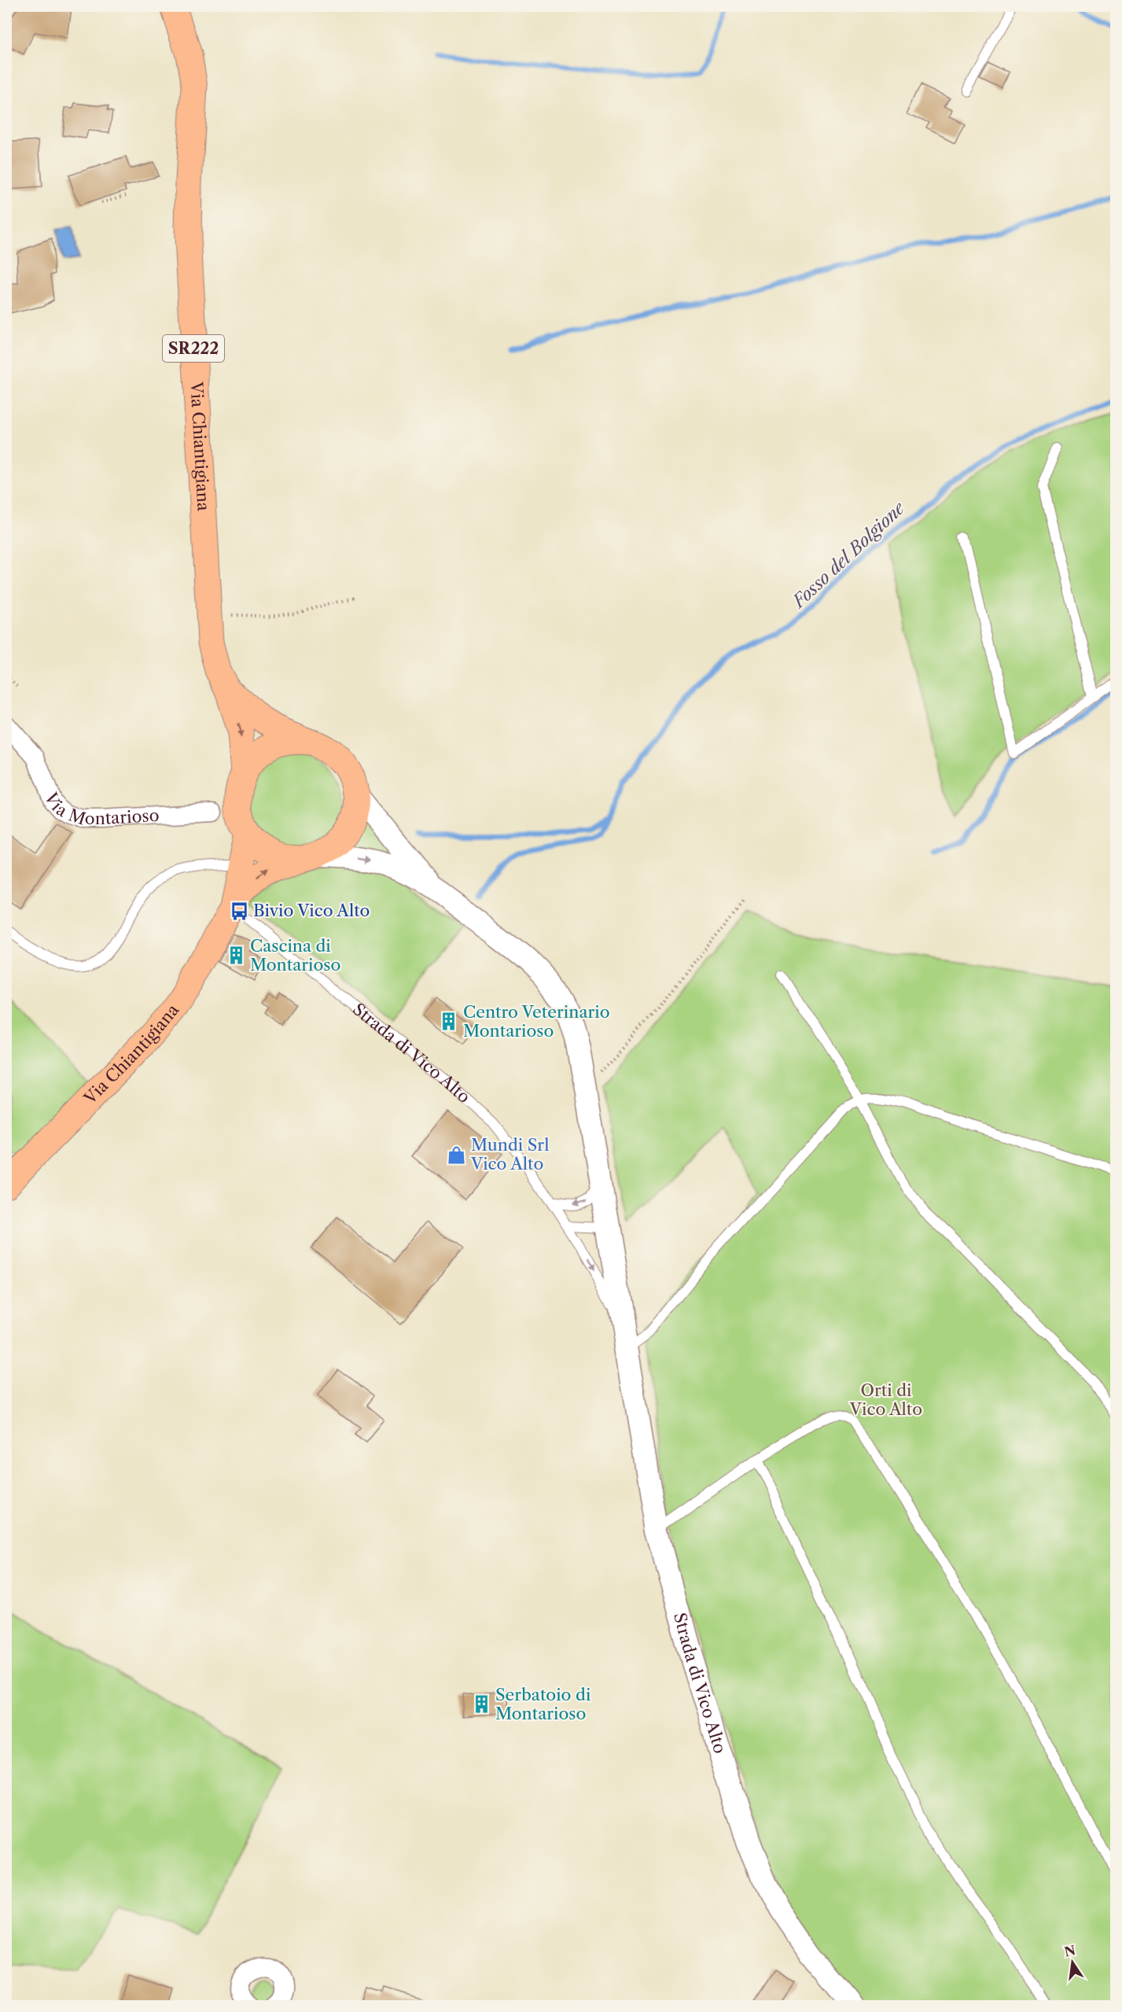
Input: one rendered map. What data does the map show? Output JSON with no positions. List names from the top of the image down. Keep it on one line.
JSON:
{"streets":{"main road":["SR222","Via Chiantigiana"],"street":["Via Montarioso","Strada di Vico Alto"]},"crossings":[["Via Chiantigiana","Strada di Vico Alto"]],"water":["Fosso del Bolgione"],"parks":["Orti di Vico Alto"],"places":{"bus stop":["Bivio Vico Alto"],"building":["Cascina di Montarioso","Centro Veterinario Montarioso","Serbatoio di Montarioso"],"shop":["Mundi Srl Vico Alto"]},"north":"top"}
